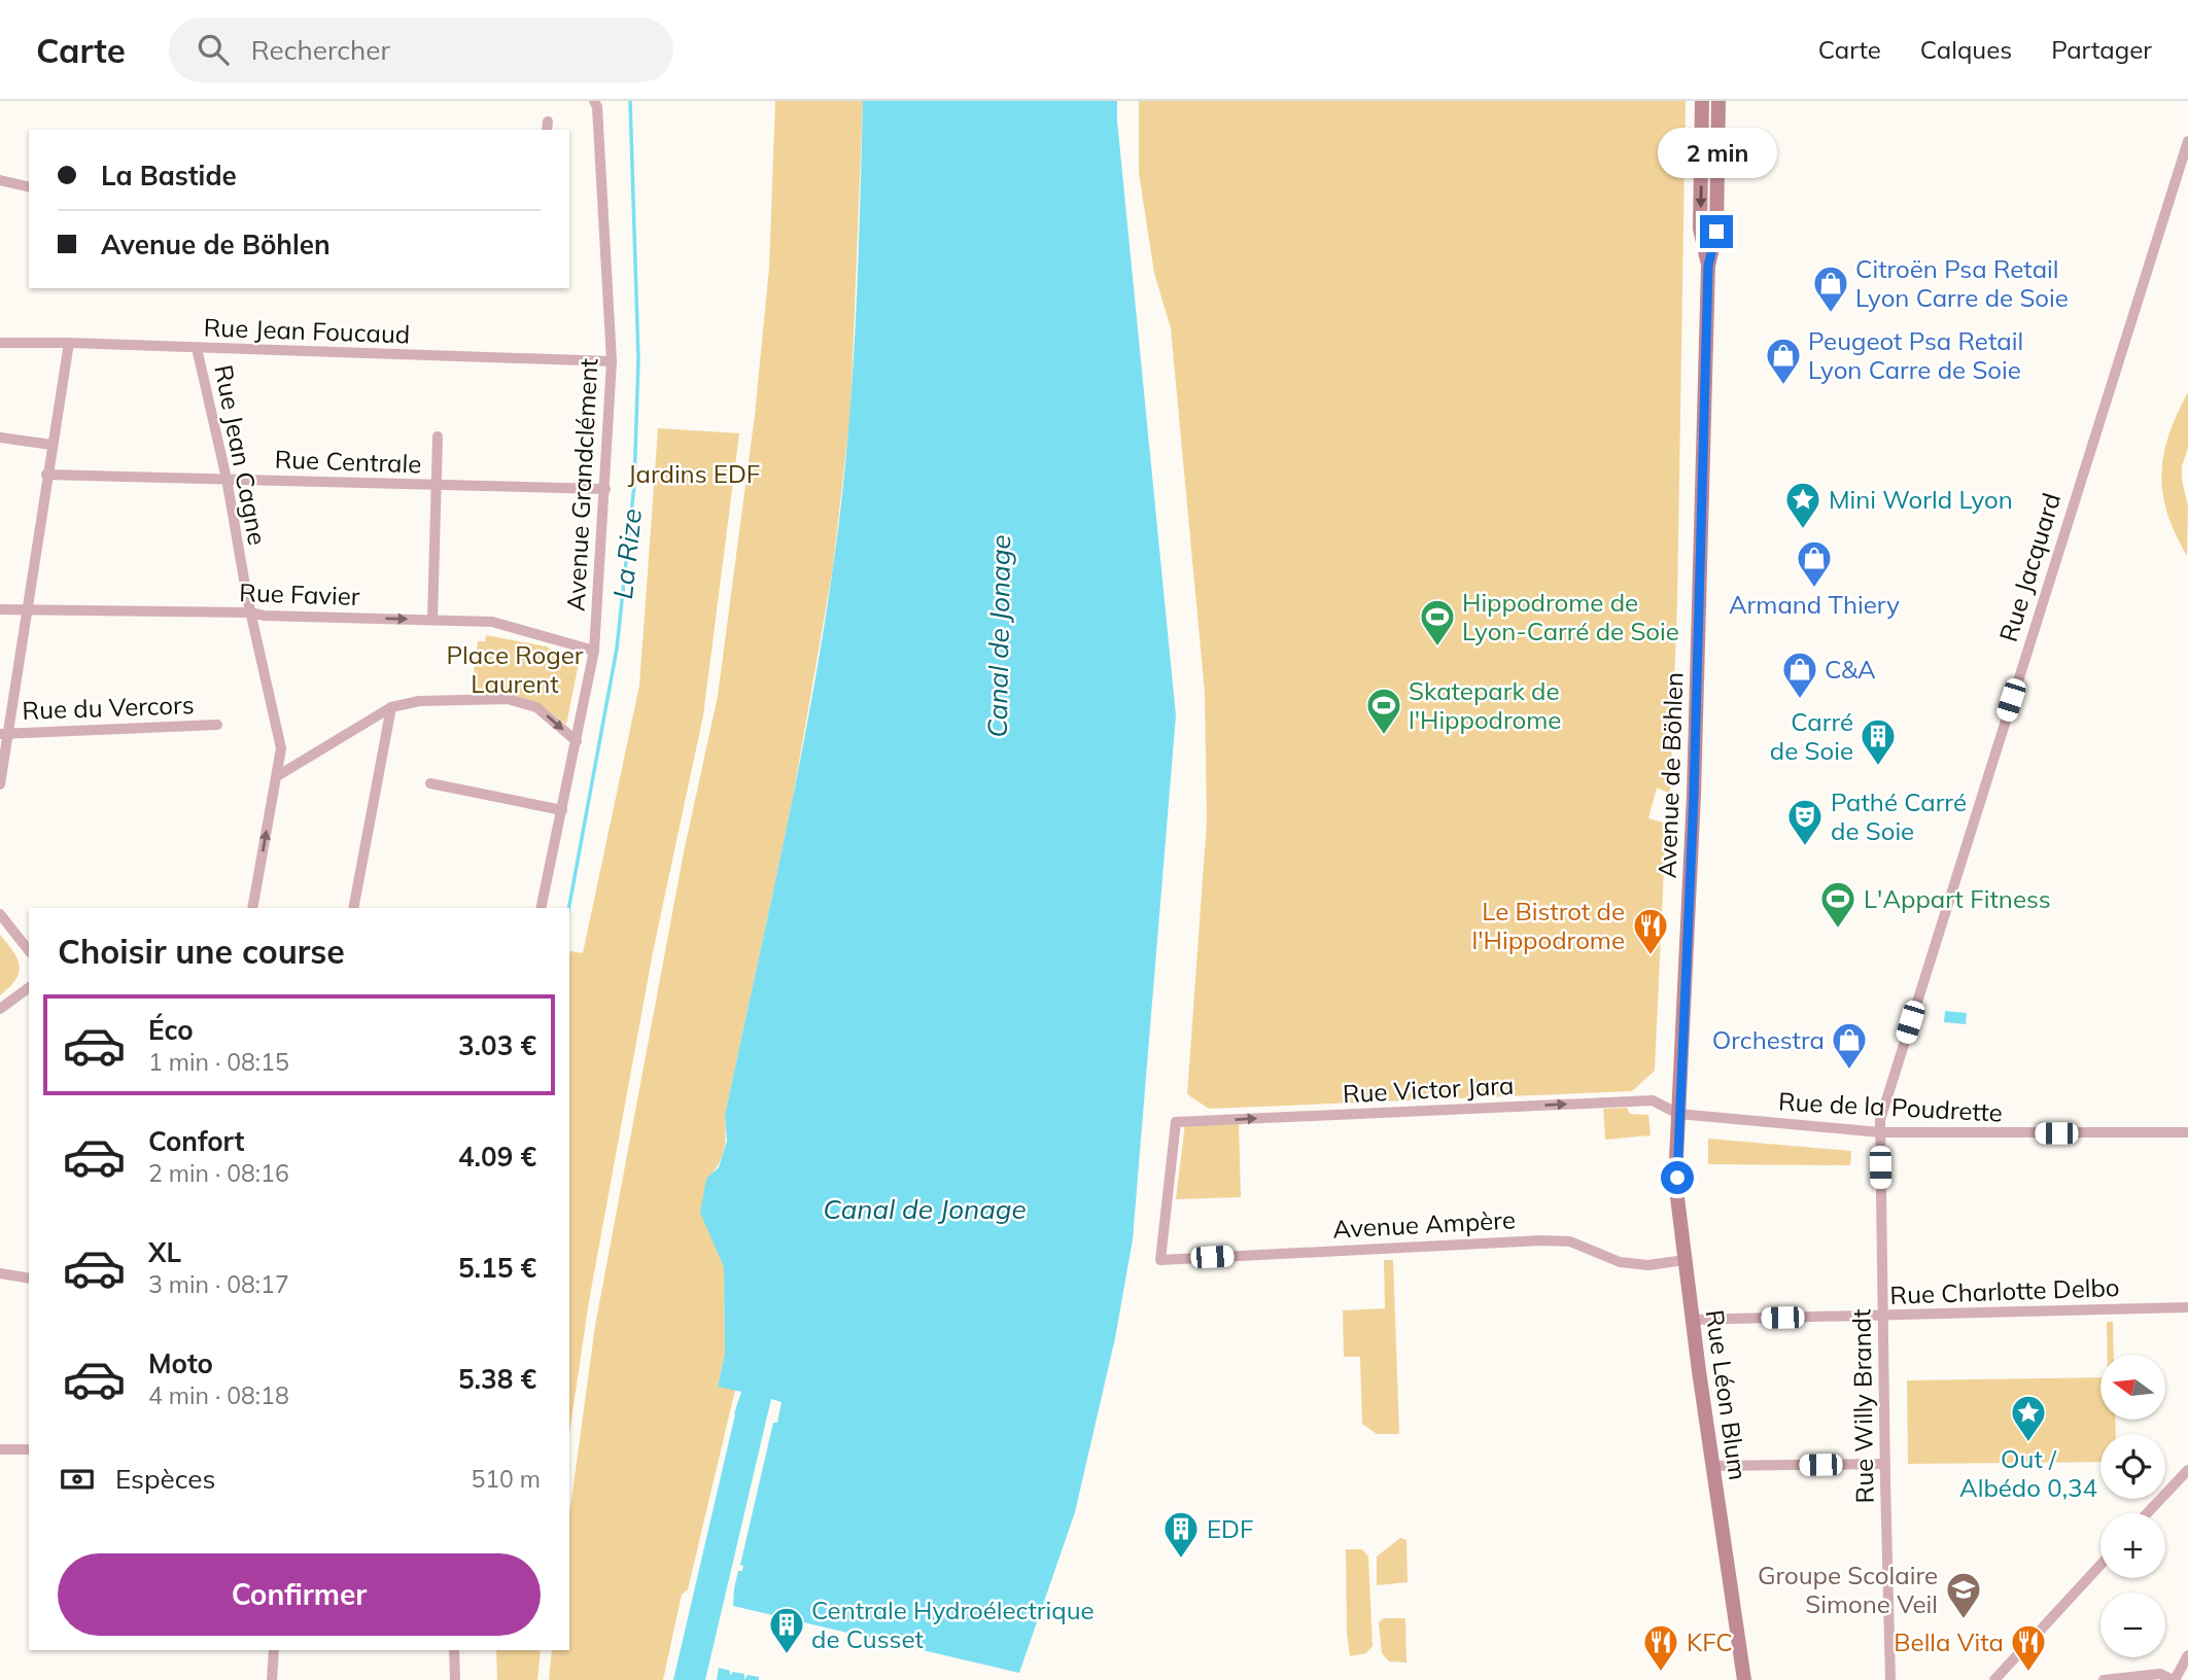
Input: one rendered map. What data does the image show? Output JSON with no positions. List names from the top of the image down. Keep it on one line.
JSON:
{"streets":{"main road":["Avenue de Böhlen","Rue Léon Blum"],"street":["Rue Jean Foucaud","Rue Jean Cagne","Rue Centrale","Avenue Grandclément","Rue Jacquard","Rue Favier","Rue du Vercors","Rue Victor Jara","Rue de la Poudrette","Avenue Ampère","Rue Charlotte Delbo","Rue Willy Brandt"]},"crossings":[["Rue Jean Foucaud","Rue Jean Cagne"],["Rue Jean Foucaud","Avenue Grandclément"],["Rue Jean Cagne","Rue Centrale"],["Rue Jean Cagne","Rue Favier"],["Rue Centrale","Avenue Grandclément"],["Avenue Grandclément","Rue Favier"],["Rue Jacquard","Rue de la Poudrette"],["Rue Jacquard","Rue Willy Brandt"],["Avenue de Böhlen","Rue Victor Jara"],["Avenue de Böhlen","Rue de la Poudrette"],["Avenue de Böhlen","Rue Léon Blum"],["Rue Victor Jara","Rue de la Poudrette"],["Rue Victor Jara","Avenue Ampère"],["Rue Victor Jara","Rue Léon Blum"],["Rue de la Poudrette","Rue Léon Blum"],["Rue de la Poudrette","Rue Willy Brandt"],["Avenue Ampère","Rue Léon Blum"],["Rue Charlotte Delbo","Rue Léon Blum"],["Rue Charlotte Delbo","Rue Willy Brandt"]],"one_way":["Rue Victor Jara"],"water":["La Rize","Canal de Jonage"],"parks":["Jardins EDF","Place Roger Laurent"],"places":{"shop":["Citroën Psa Retail Lyon Carre de Soie","Peugeot Psa Retail Lyon Carre de Soie","Armand Thiery","C&A","Orchestra"],"place":["Mini World Lyon","Out / Albédo 0,34"],"sports":["Hippodrome de Lyon-Carré de Soie","Skatepark de l'Hippodrome","L'Appart Fitness"],"building":["Carré de Soie","EDF","Centrale Hydroélectrique de Cusset"],"theatre":["Pathé Carré de Soie"],"restaurant":["Le Bistrot de l'Hippodrome","KFC","Bella Vita"],"school or university":["Groupe Scolaire Simone Veil"]},"north":"left","page":{"header":"Carte","search":"Rechercher","nav":["Carte","Calques","Partager"],"bubble":"2 min","banner":["La Bastide","Avenue de Böhlen"],"heading":"Choisir une course","list":[{"name":"Éco","note":"1 min · 08:15","value":"3.03 €"},{"name":"Confort","note":"2 min · 08:16","value":"4.09 €"},{"name":"XL","note":"3 min · 08:17","value":"5.15 €"},{"name":"Moto","note":"4 min · 08:18","value":"5.38 €"}],"map_buttons":["+","−"],"pay":["Espèces","510 m"],"buttons":"Confirmer"}}
